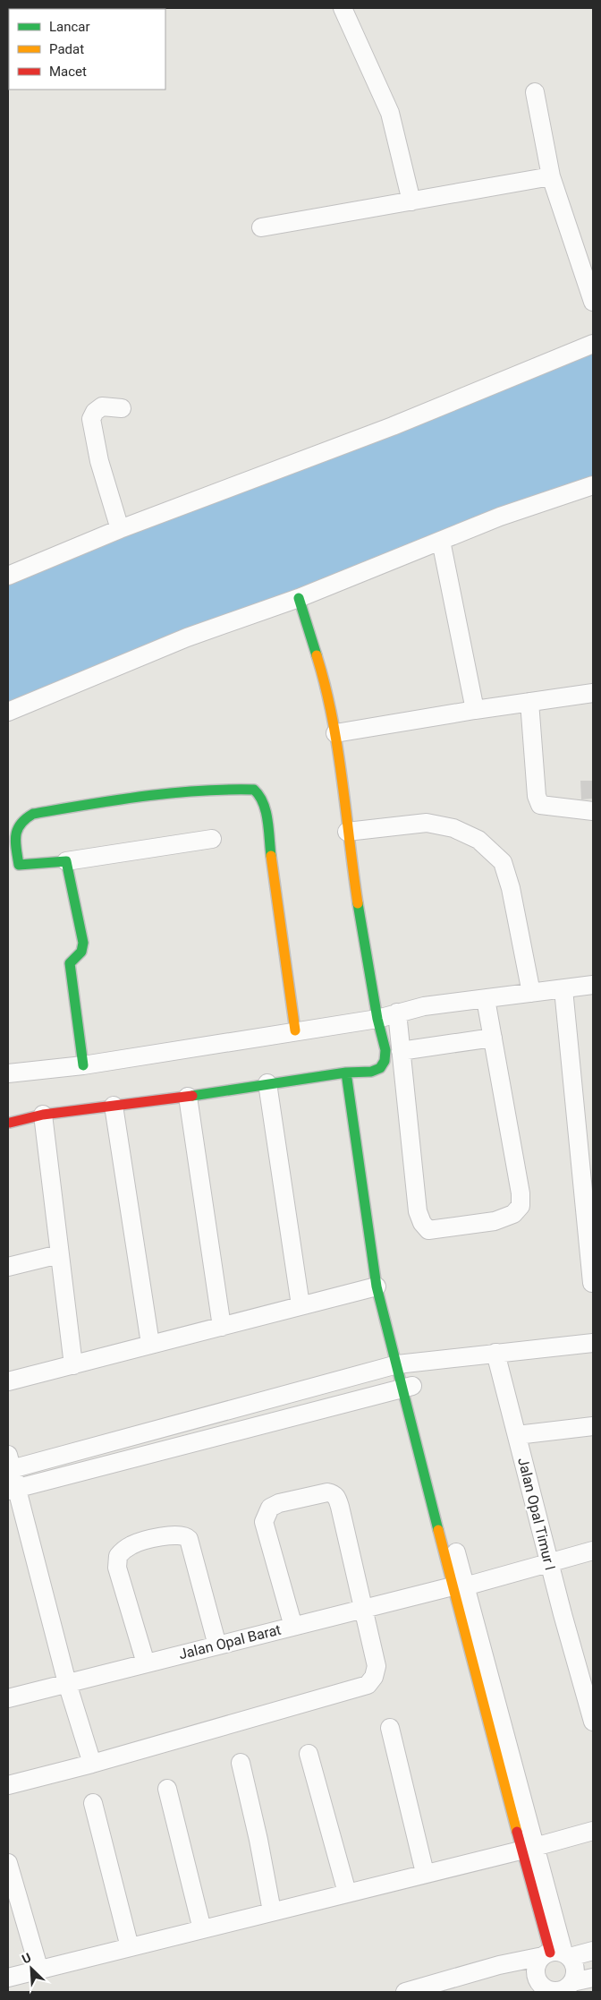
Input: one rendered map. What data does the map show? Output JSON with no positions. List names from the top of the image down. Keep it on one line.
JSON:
{"streets":{"street":["Jalan Opal Timur I","Jalan Opal Barat"]},"crossings":[["Jalan Opal Timur I","Jalan Opal Barat"]],"legend":["Lancar","Padat","Macet"],"north":"top left"}
